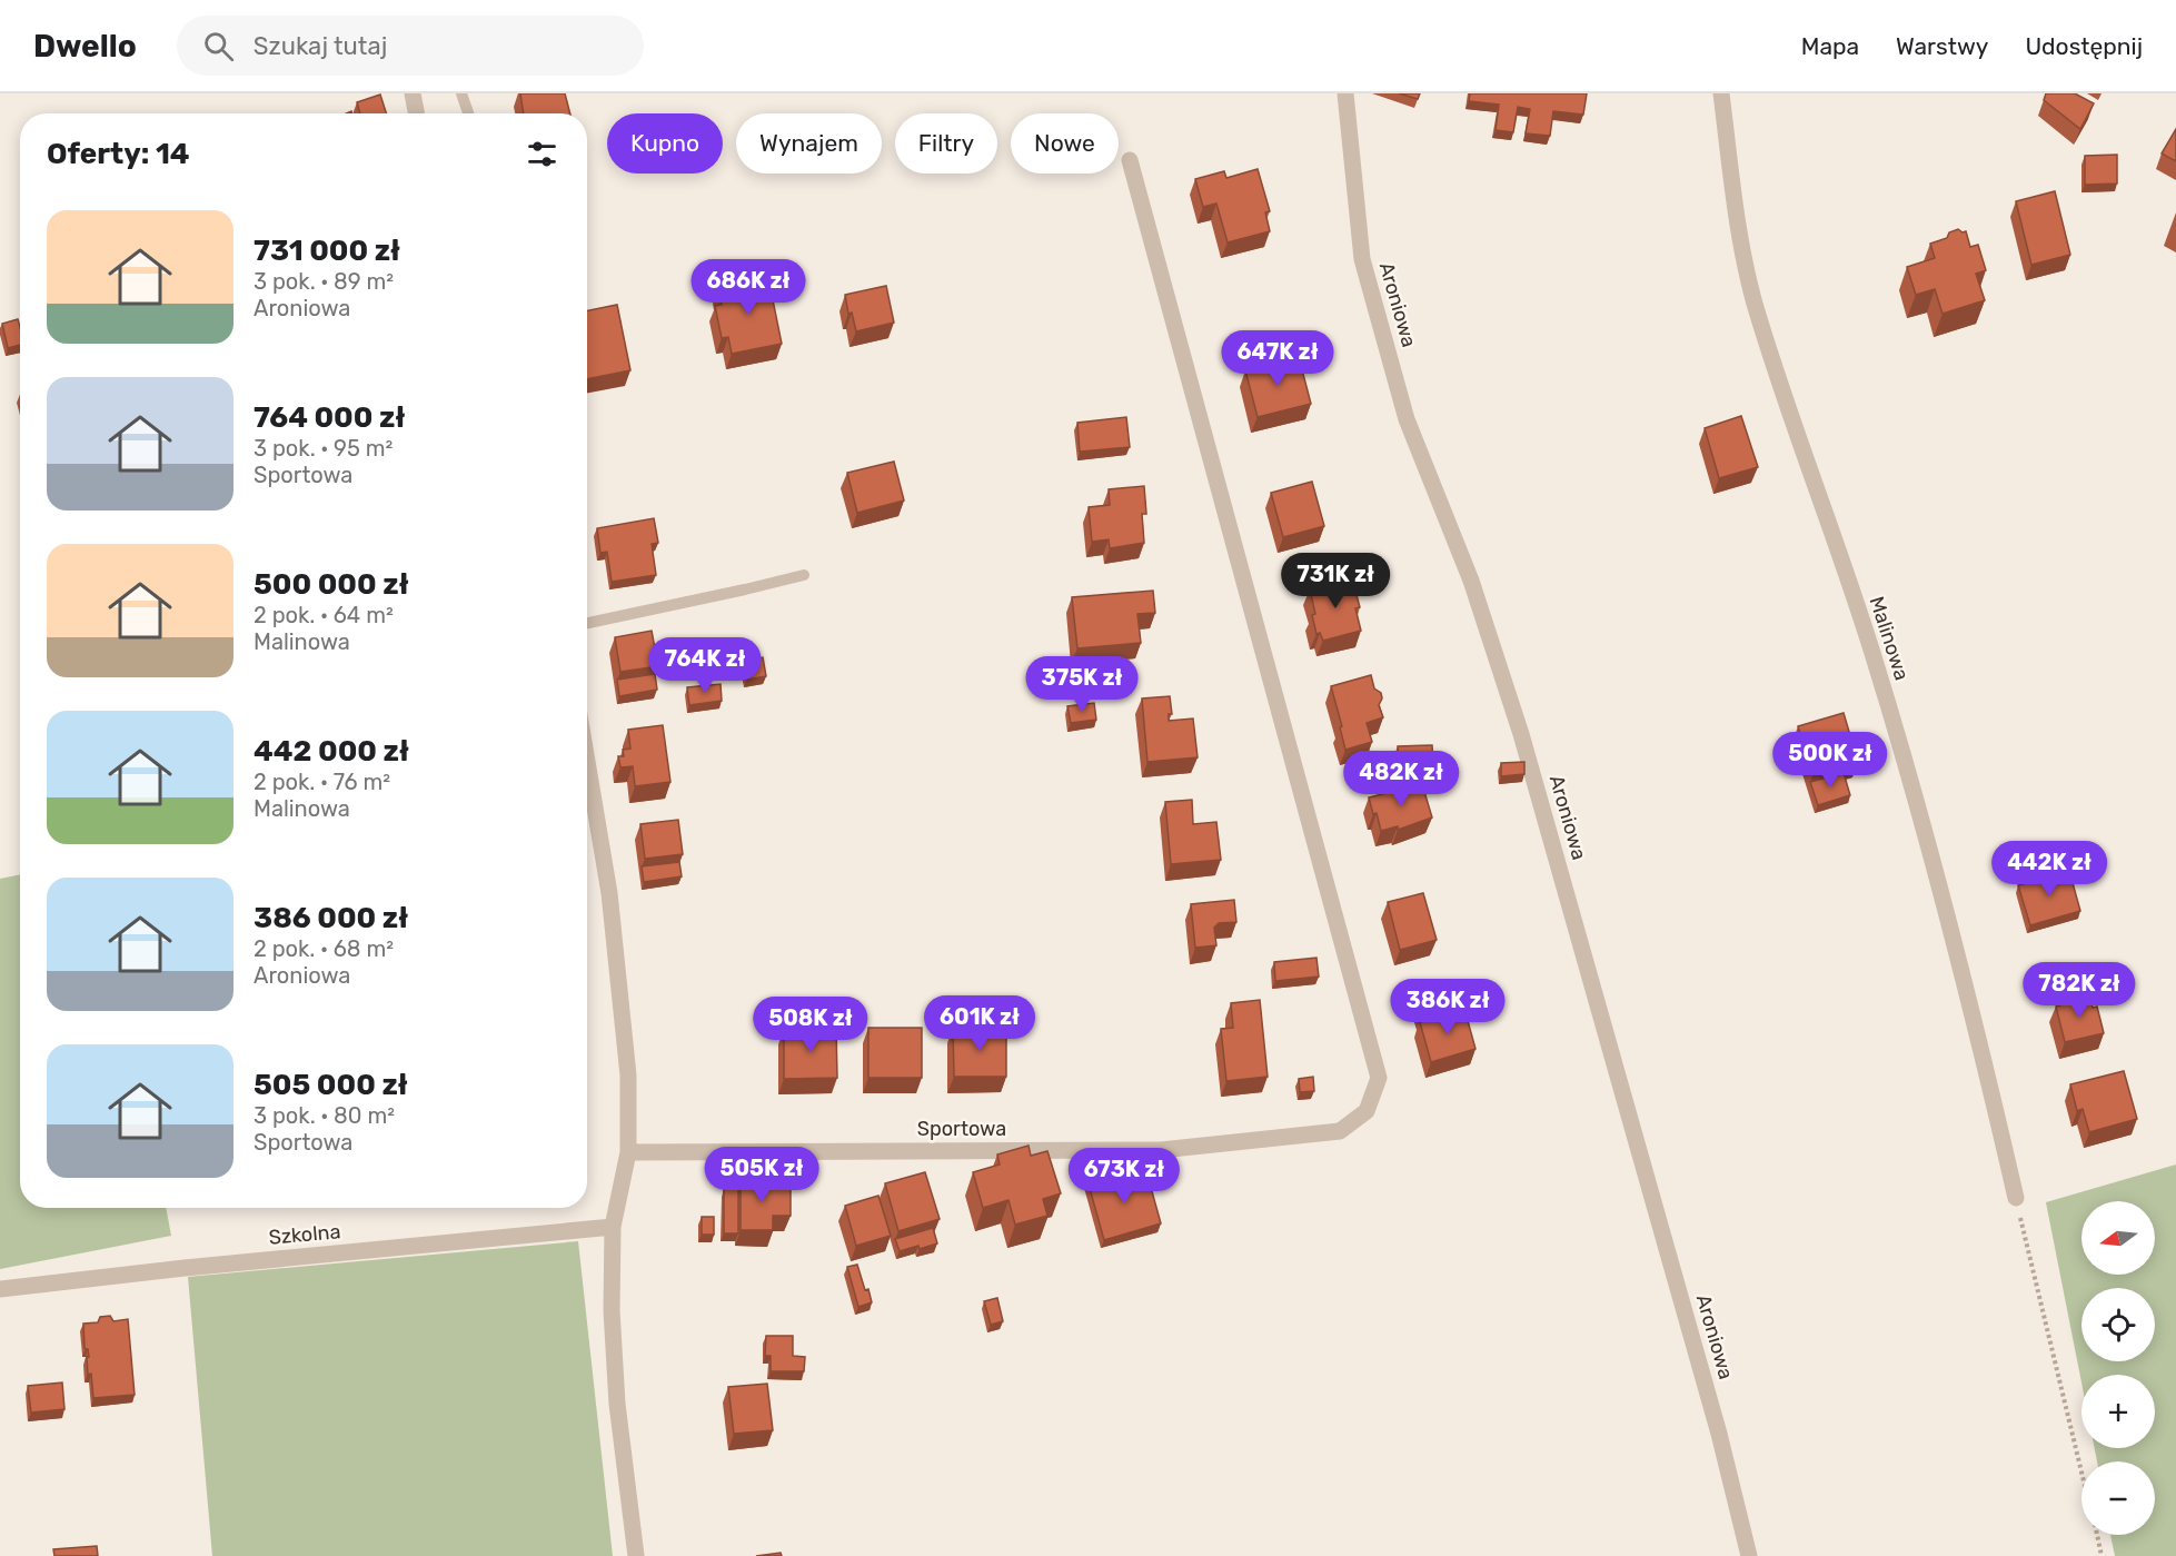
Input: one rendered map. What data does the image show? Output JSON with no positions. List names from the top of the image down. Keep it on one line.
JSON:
{"streets":{"street":["Aroniowa","Malinowa","Sportowa","Szkolna"]},"north":"left","page":{"header":"Dwello","search":"Szukaj tutaj","nav":["Mapa","Warstwy","Udostępnij"],"chip":["Kupno","Wynajem","Filtry","Nowe"],"heading":"Oferty: 14","list":[{"name":"731 000 zł","note":"3 pok. · 89 m² · Aroniowa"},{"name":"764 000 zł","note":"3 pok. · 95 m² · Sportowa"},{"name":"500 000 zł","note":"2 pok. · 64 m² · Malinowa"},{"name":"442 000 zł","note":"2 pok. · 76 m² · Malinowa"},{"name":"386 000 zł","note":"2 pok. · 68 m² · Aroniowa"},{"name":"505 000 zł","note":"3 pok. · 80 m² · Sportowa"}],"price":["686K zł","647K zł","731K zł","764K zł","375K zł","500K zł","482K zł","442K zł","782K zł","386K zł","601K zł","508K zł","505K zł","673K zł"],"map_buttons":["+","−"]}}
